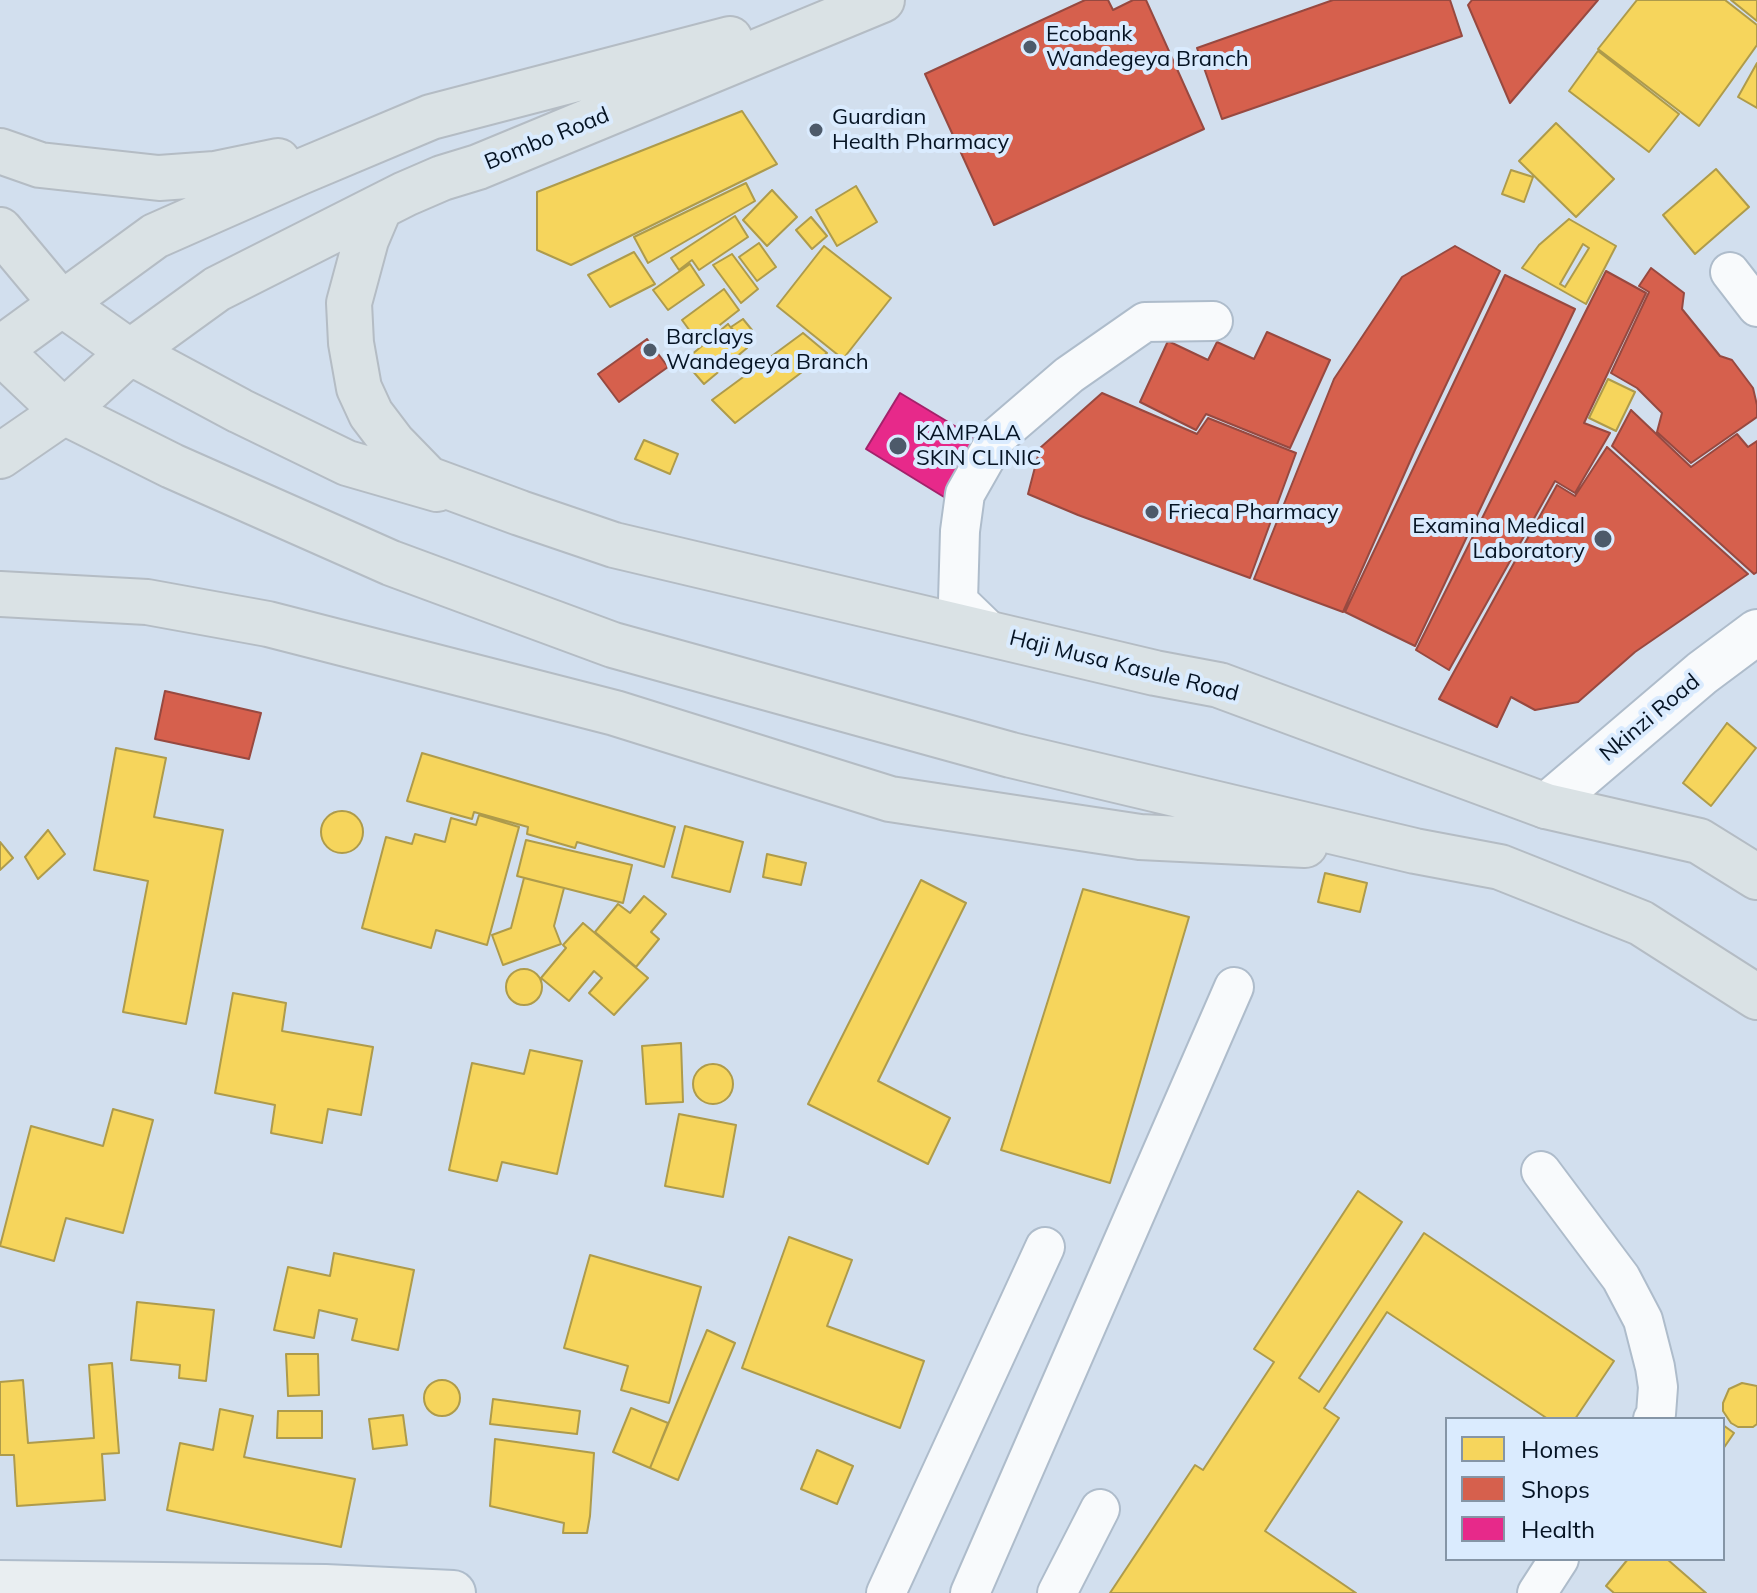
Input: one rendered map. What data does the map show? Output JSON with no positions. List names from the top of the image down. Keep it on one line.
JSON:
{"streets":{"main road":["Bombo Road","Haji Musa Kasule Road"],"street":["Nkinzi Road"]},"crossings":[["Haji Musa Kasule Road","Nkinzi Road"]],"places":["Ecobank Wandegeya Branch","Guardian Health Pharmacy","Barclays Wandegeya Branch","KAMPALA SKIN CLINIC","Frieca Pharmacy","Examina Medical Laboratory"],"legend":["Homes","Shops","Health"]}
